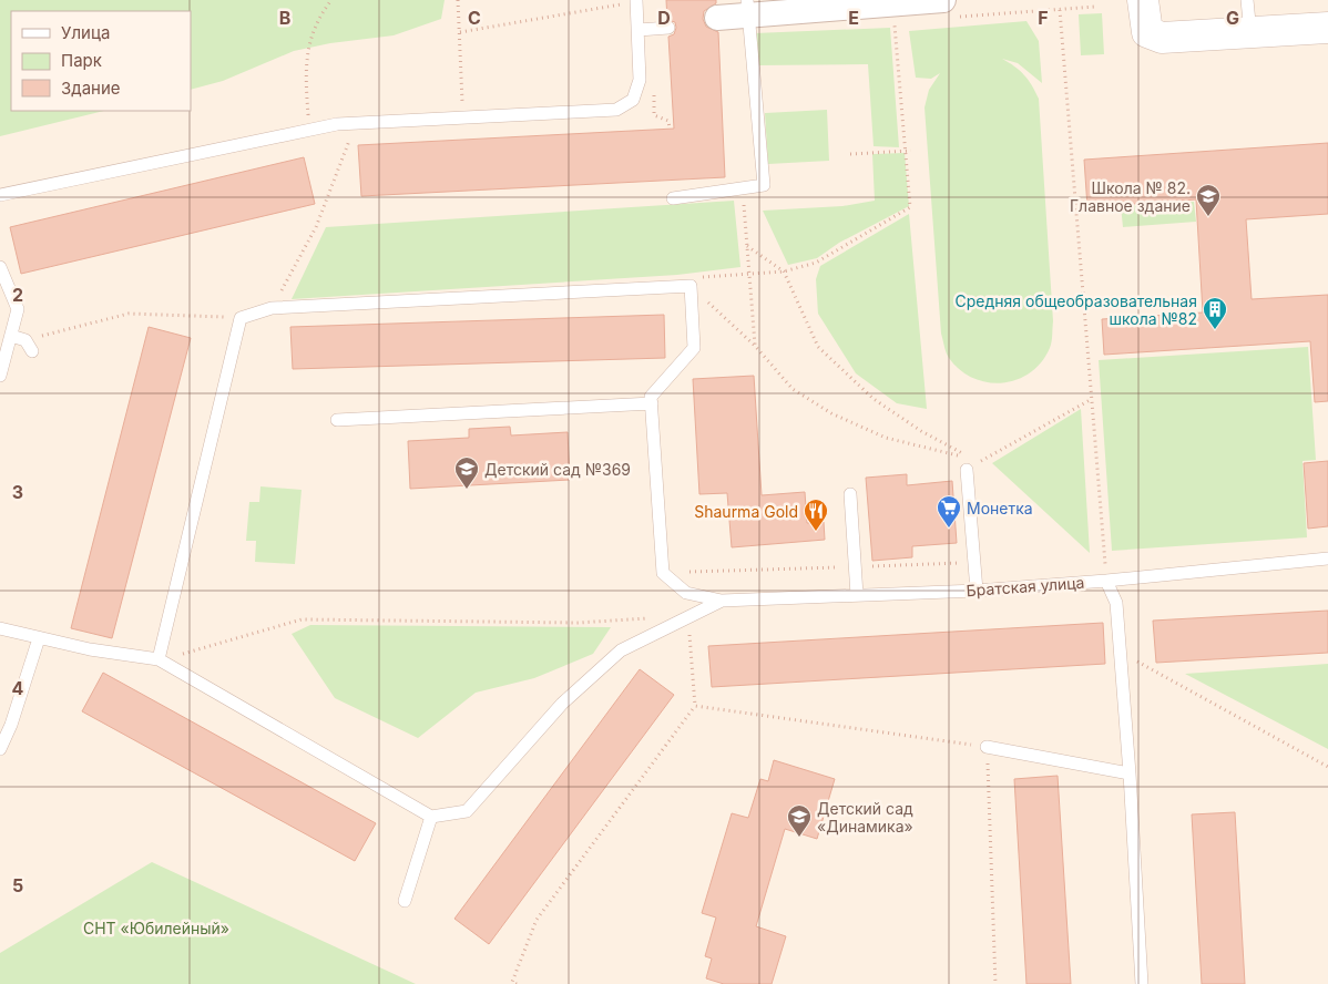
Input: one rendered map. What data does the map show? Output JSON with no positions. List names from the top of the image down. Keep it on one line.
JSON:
{"streets":{"lane":["Братская улица"]},"parks":["СНТ «Юбилейный»"],"places":{"school or university":["Школа № 82. Главное здание","Детский сад №369","Детский сад «Динамика»"],"building":["Средняя общеобразовательная школа №82"],"supermarket":["Монетка"],"restaurant":["Shaurma Gold"]},"legend":["Улица","Парк","Здание"],"grid":{"columns":["B","C","D","E","F","G"],"rows":["2","3","4","5"]}}
